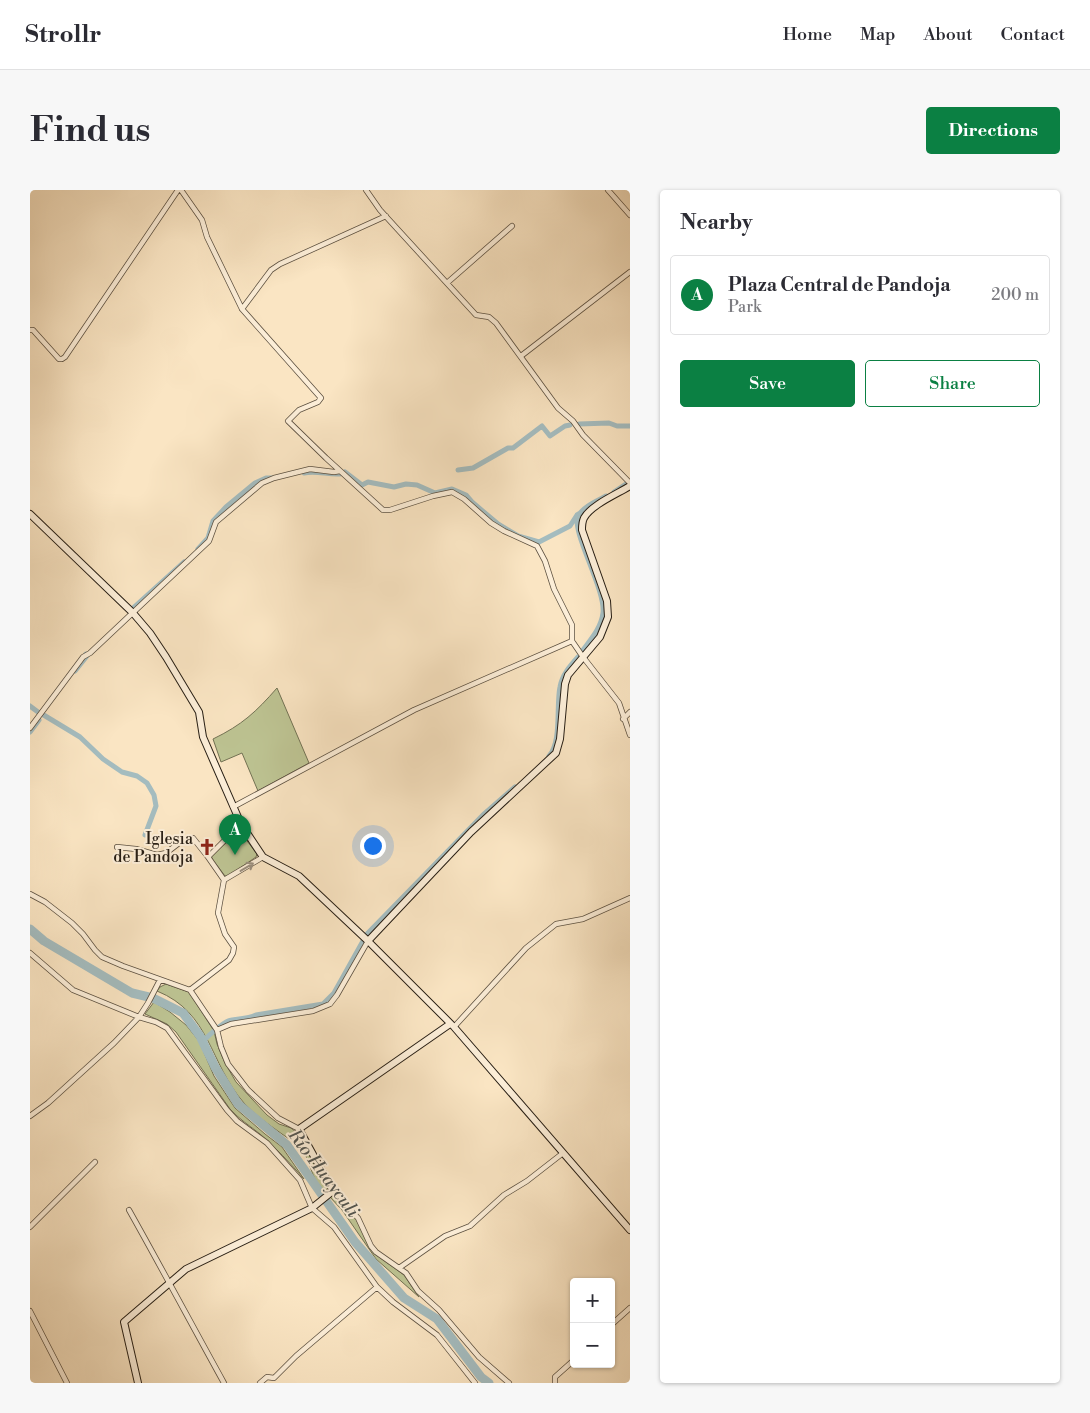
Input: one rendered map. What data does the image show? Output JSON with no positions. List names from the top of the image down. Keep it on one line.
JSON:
{"water":["Río Huayculi"],"places":{"church":["Iglesia de Pandoja"]},"page":{"header":"Strollr","nav":["Home","Map","About","Contact"],"buttons":["Directions",["Save","Share"]],"title":"Find us","heading":"Nearby","list":[{"mark":"A","name":"Plaza Central de Pandoja","note":"Park","value":"200 m"}],"pins":"A","map_buttons":["+","−"]}}
